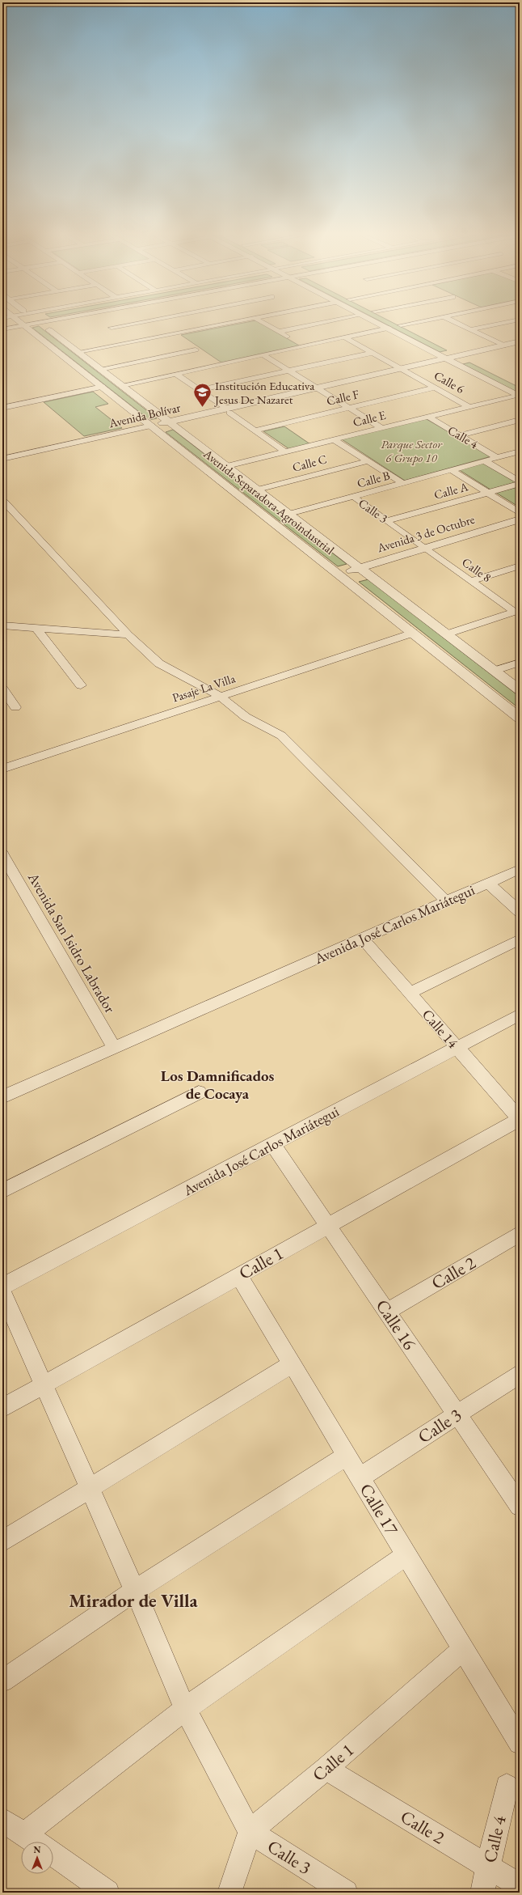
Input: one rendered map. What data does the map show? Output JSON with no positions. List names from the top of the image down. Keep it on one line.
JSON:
{"streets":{"street":["Calle 6","Calle F","Avenida Bolívar","Calle E","Calle 4","Calle C","Calle B","Calle A","Avenida Separadora Agroindustrial","Calle 3","Avenida 3 de Octubre","Calle 8","Pasaje La Villa","Avenida José Carlos Mariátegui","Avenida San Isidro Labrador","Calle 14","Calle 1","Calle 2","Calle 16","Calle 17"]},"crossings":[["Calle 6","Calle F"],["Calle 6","Avenida Bolívar"],["Calle 6","Calle E"],["Avenida Bolívar","Avenida Separadora Agroindustrial"],["Calle E","Calle 4"],["Calle E","Avenida Separadora Agroindustrial"],["Calle 4","Calle B"],["Calle 4","Calle 2"],["Calle C","Avenida Separadora Agroindustrial"],["Calle B","Avenida Separadora Agroindustrial"],["Calle B","Calle 3"],["Calle A","Calle 3"],["Avenida Separadora Agroindustrial","Avenida 3 de Octubre"],["Avenida Separadora Agroindustrial","Pasaje La Villa"],["Calle 3","Avenida 3 de Octubre"],["Calle 3","Calle 8"],["Calle 3","Calle 1"],["Calle 3","Calle 16"],["Calle 3","Calle 17"],["Avenida 3 de Octubre","Calle 8"],["Avenida José Carlos Mariátegui","Avenida San Isidro Labrador"],["Avenida José Carlos Mariátegui","Calle 14"],["Avenida José Carlos Mariátegui","Calle 16"],["Calle 14","Calle 1"],["Calle 1","Calle 2"],["Calle 1","Calle 16"],["Calle 1","Calle 17"],["Calle 2","Calle 16"]],"districts":["Los Damnificados de Cocaya","Mirador de Villa"],"parks":["Parque Sector 6 Grupo 10"],"places":{"school or university":["Institución Educativa Jesus De Nazaret"]},"north":"top"}
